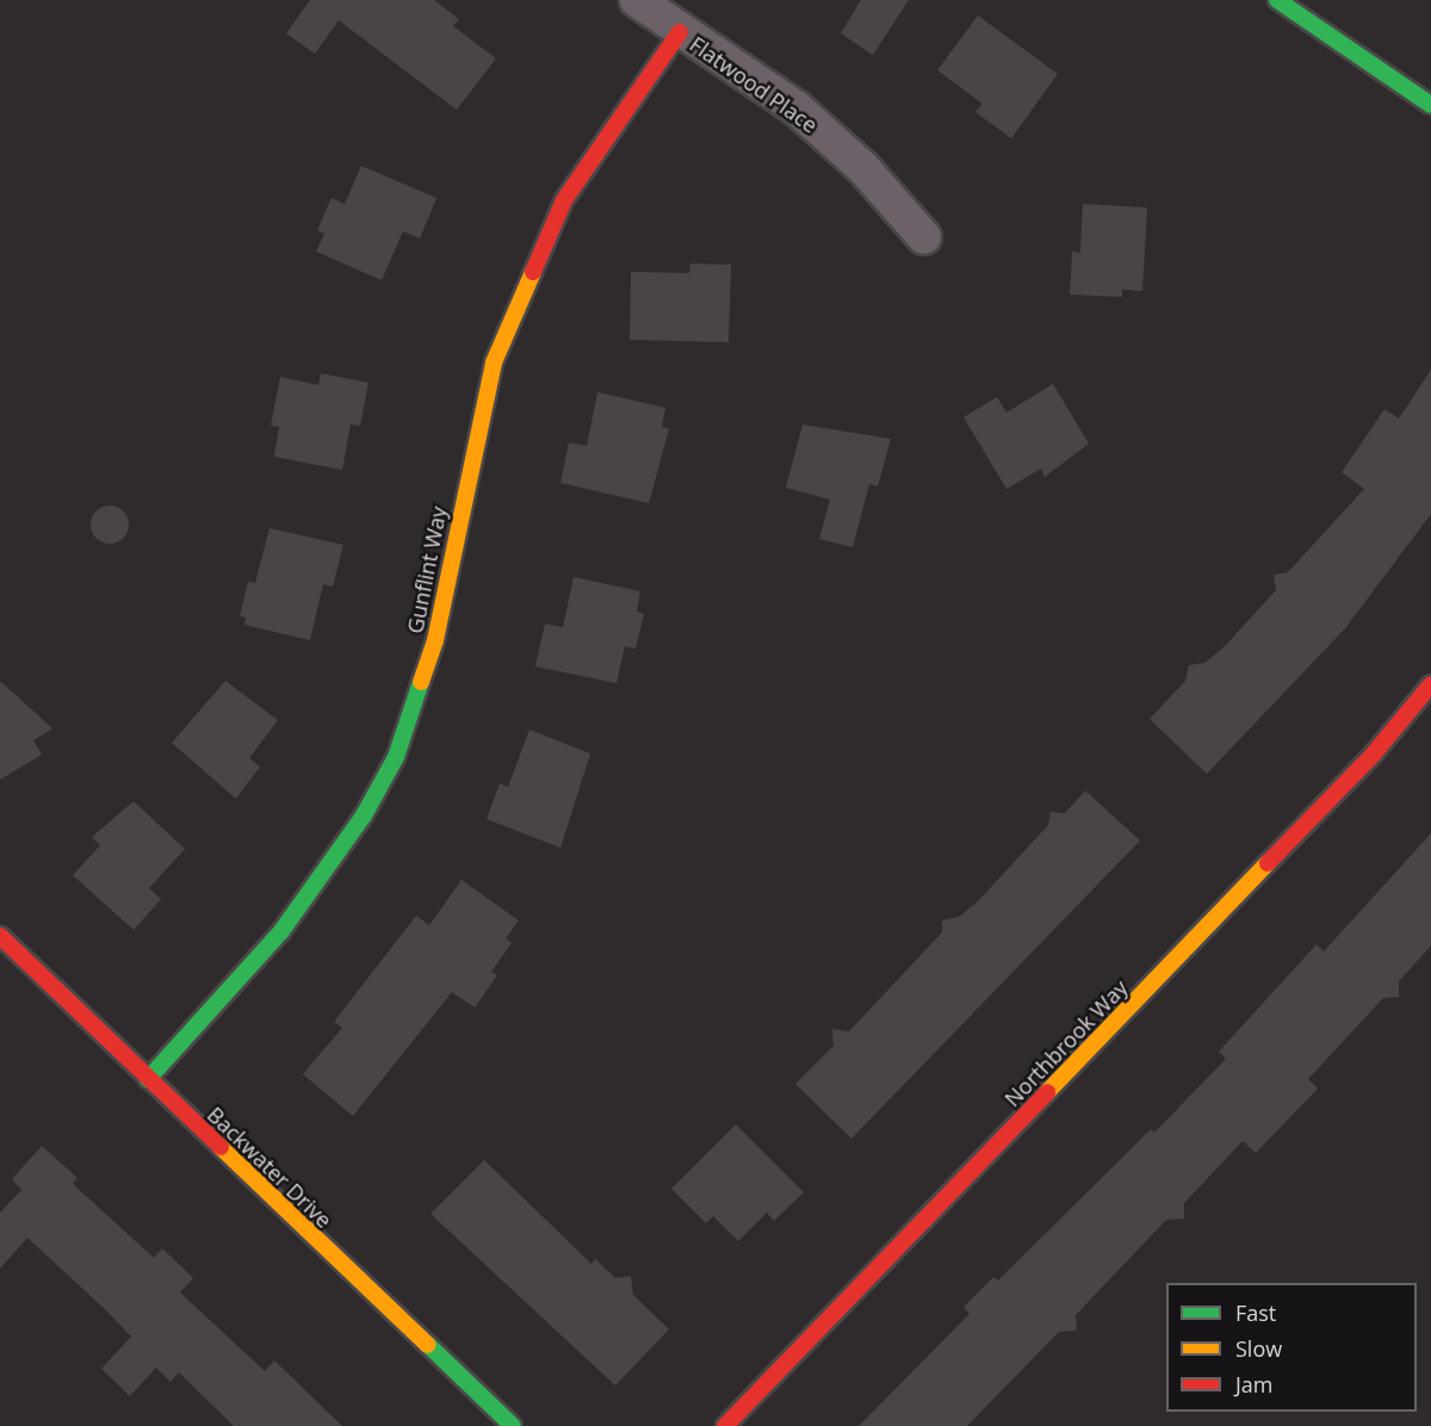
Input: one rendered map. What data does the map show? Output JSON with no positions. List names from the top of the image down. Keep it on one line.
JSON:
{"streets":{"street":["Flatwood Place","Gunflint Way","Northbrook Way","Backwater Drive"]},"crossings":[["Flatwood Place","Gunflint Way"],["Gunflint Way","Backwater Drive"]],"legend":["Fast","Slow","Jam"]}
